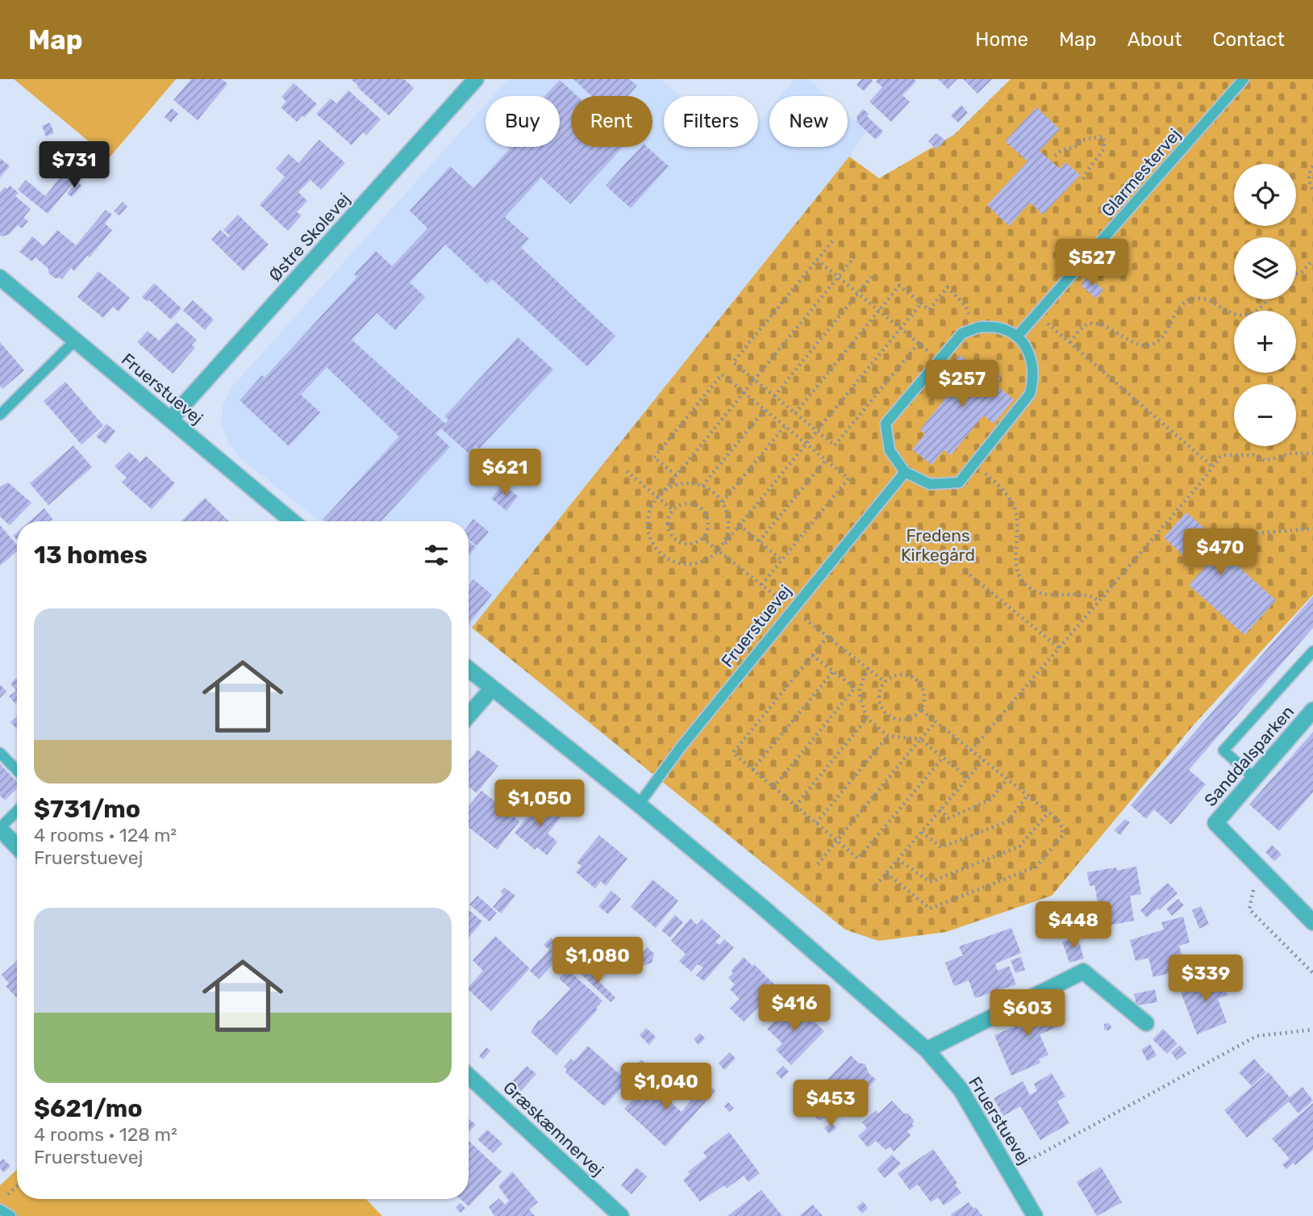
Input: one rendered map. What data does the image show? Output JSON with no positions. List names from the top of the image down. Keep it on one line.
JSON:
{"streets":{"street":["Østre Skolevej","Fruerstuevej","Sanddalsparken","Græskæmnervej"],"lane":["Glarmestervej"]},"crossings":[["Østre Skolevej","Fruerstuevej"]],"parks":["Fredens Kirkegård"],"page":{"header":"Map","nav":["Home","Map","About","Contact"],"chip":["Buy","Rent","Filters","New"],"price":["$731","$527","$257","$621","$470","$1,050","$448","$1,080","$339","$416","$603","$1,040","$453"],"map_buttons":["+","−"],"heading":"13 homes","list":[{"name":"$731/mo","note":"4 rooms · 124 m² · Fruerstuevej"},{"name":"$621/mo","note":"4 rooms · 128 m² · Fruerstuevej"}]}}
